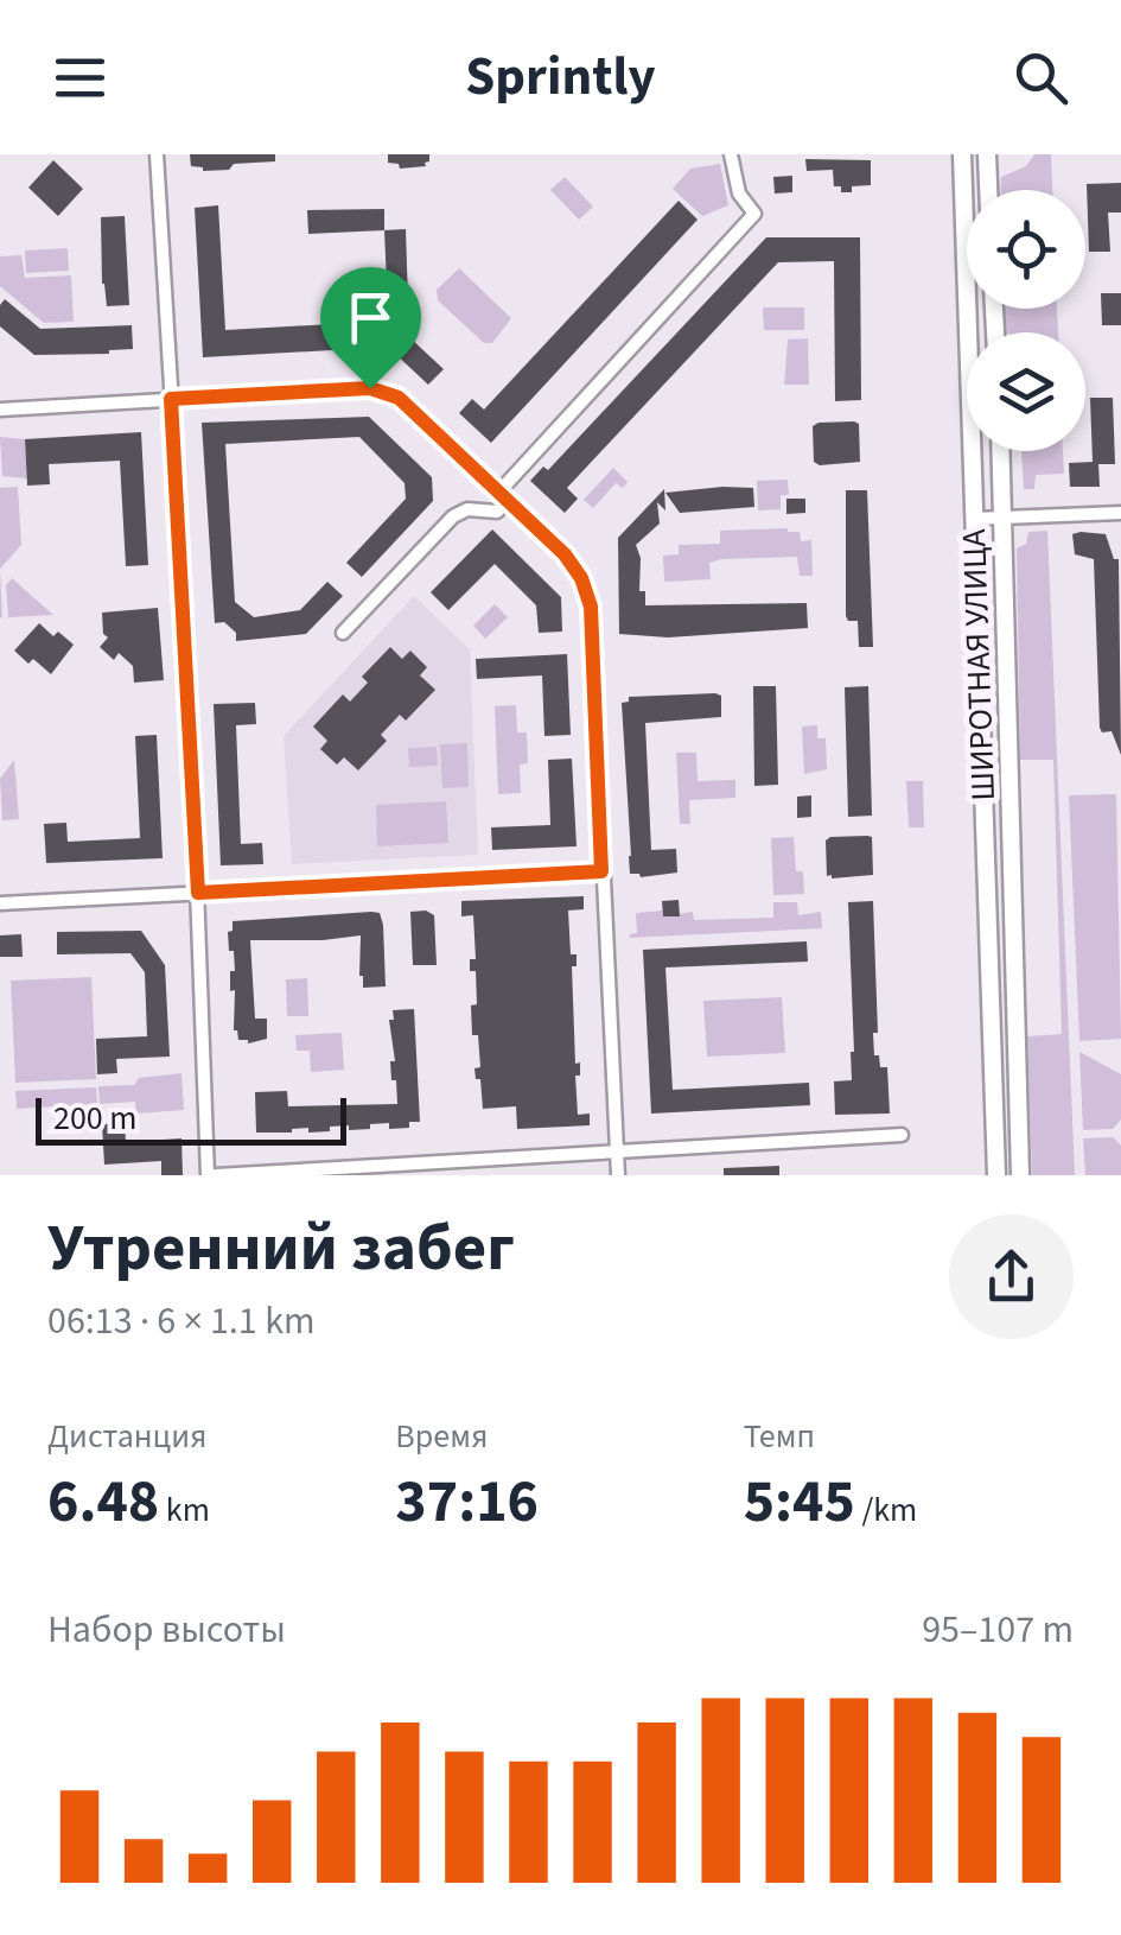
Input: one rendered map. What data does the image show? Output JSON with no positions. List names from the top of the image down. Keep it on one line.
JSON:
{"streets":{"main road":["ШИРОТНАЯ УЛИЦА"]},"scale_bar":"200 m","page":{"header":"Sprintly","scale":"200 m","heading":["Утренний забег","06:13 · 6 × 1.1 km"],"stats":[["Дистанция","6.48 km"],["Время","37:16"],["Темп","5:45 /km"]],"chart":["Набор высоты","95–107 m"]}}
